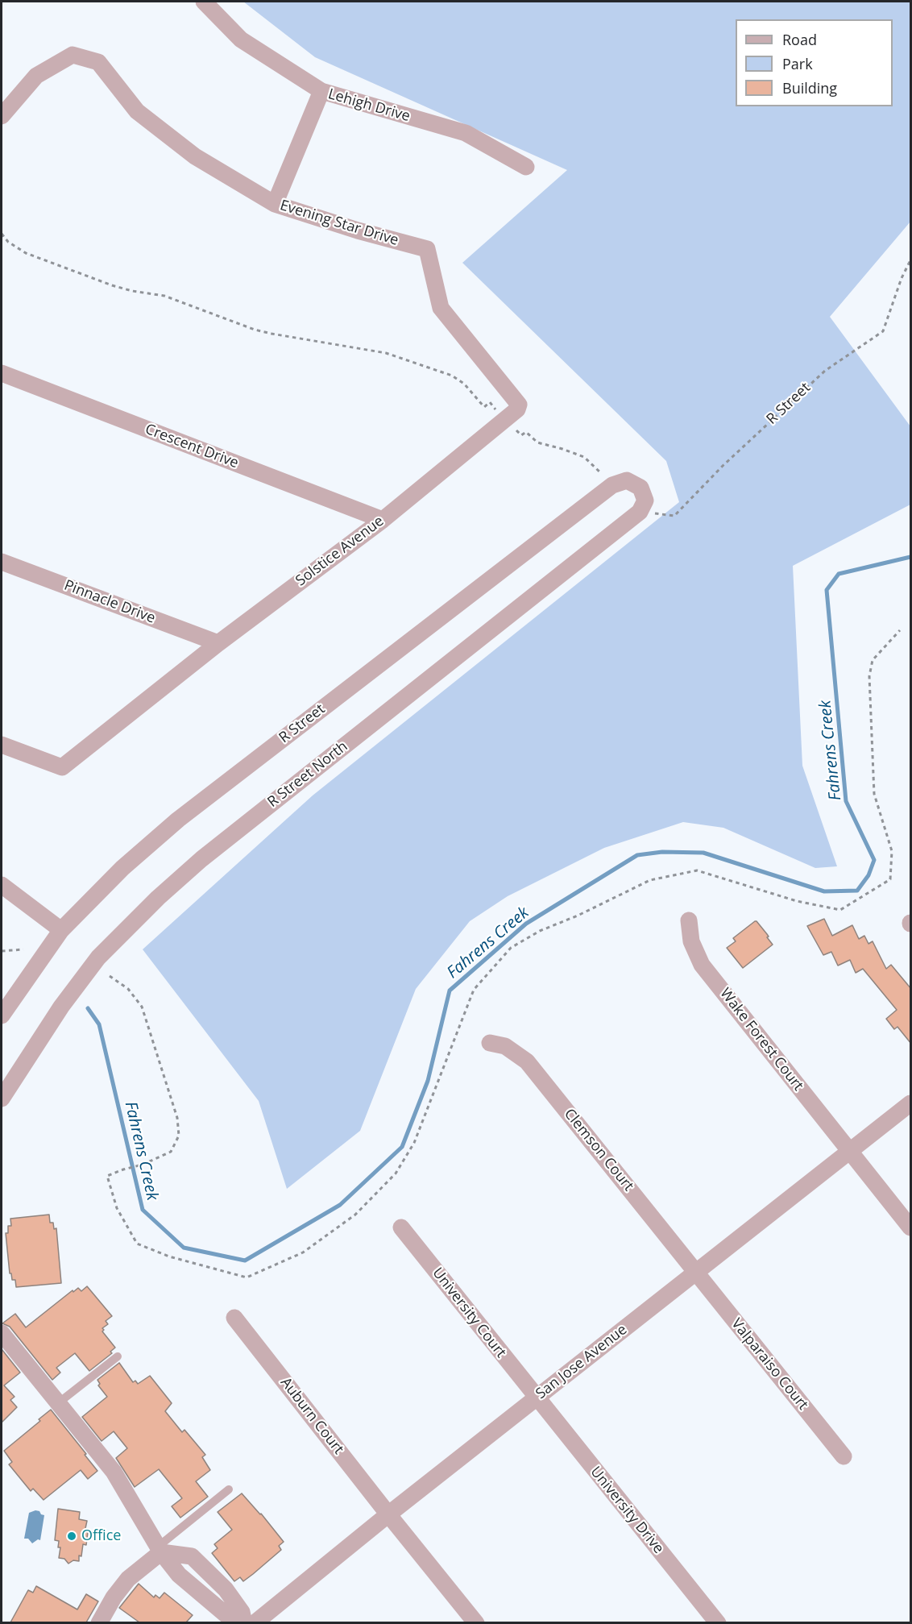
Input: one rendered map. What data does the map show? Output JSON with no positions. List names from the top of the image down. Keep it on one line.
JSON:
{"streets":{"street":["Lehigh Drive","Evening Star Drive","R Street","Crescent Drive","Solstice Avenue","Pinnacle Drive","R Street North","Wake Forest Court","Clemson Court","University Court","San Jose Avenue","Valparaiso Court","Auburn Court","University Drive"]},"crossings":[["Evening Star Drive","Solstice Avenue"],["R Street","R Street North"],["Crescent Drive","Solstice Avenue"],["Solstice Avenue","Pinnacle Drive"],["Wake Forest Court","San Jose Avenue"],["Clemson Court","San Jose Avenue"],["Clemson Court","Valparaiso Court"],["University Court","San Jose Avenue"],["University Court","University Drive"],["San Jose Avenue","Valparaiso Court"],["San Jose Avenue","Auburn Court"],["San Jose Avenue","University Drive"]],"water":["Fahrens Creek"],"places":["Office"],"legend":["Road","Park","Building"]}
